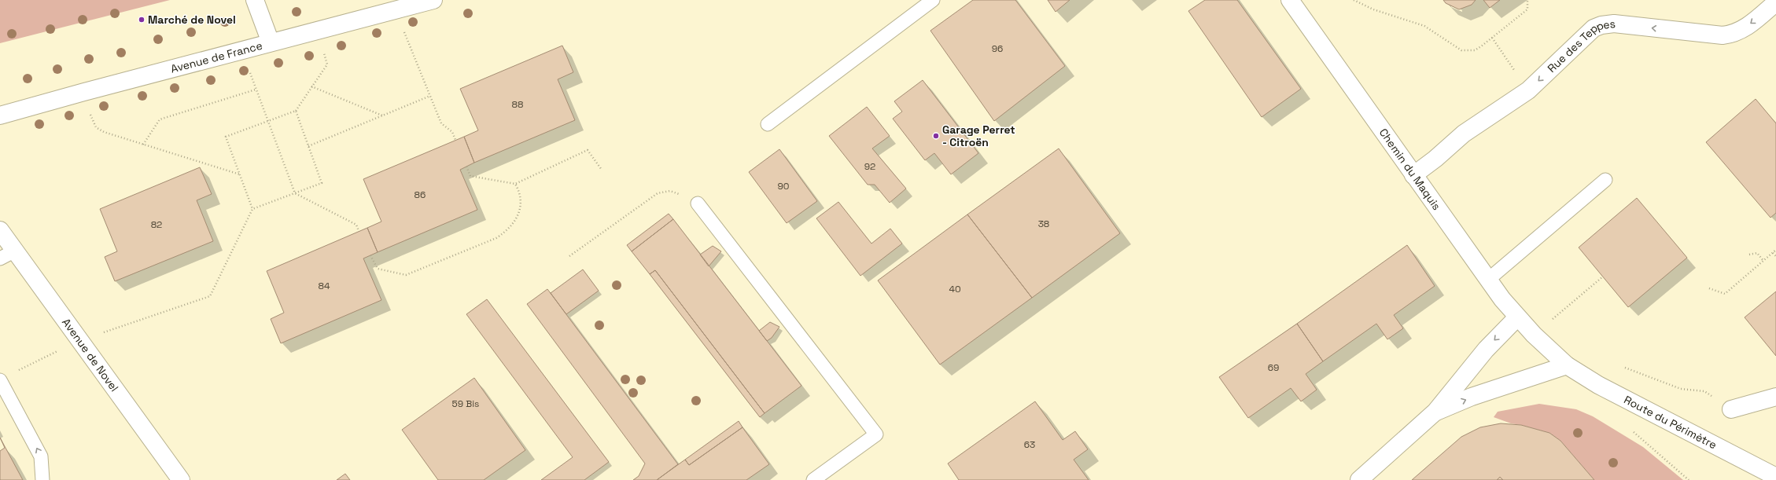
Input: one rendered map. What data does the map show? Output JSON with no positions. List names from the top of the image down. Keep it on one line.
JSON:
{"streets":{"street":["Rue des Teppes","Avenue de France","Chemin du Maquis","Avenue de Novel","Route du Périmètre"]},"crossings":[["Rue des Teppes","Chemin du Maquis"],["Chemin du Maquis","Route du Périmètre"]],"one_way":["Rue des Teppes"],"places":["Marché de Novel","Garage Perret - Citroën"],"house_numbers":["96","88","92","90","86","38","82","84","40","69","59 Bis","63"]}
